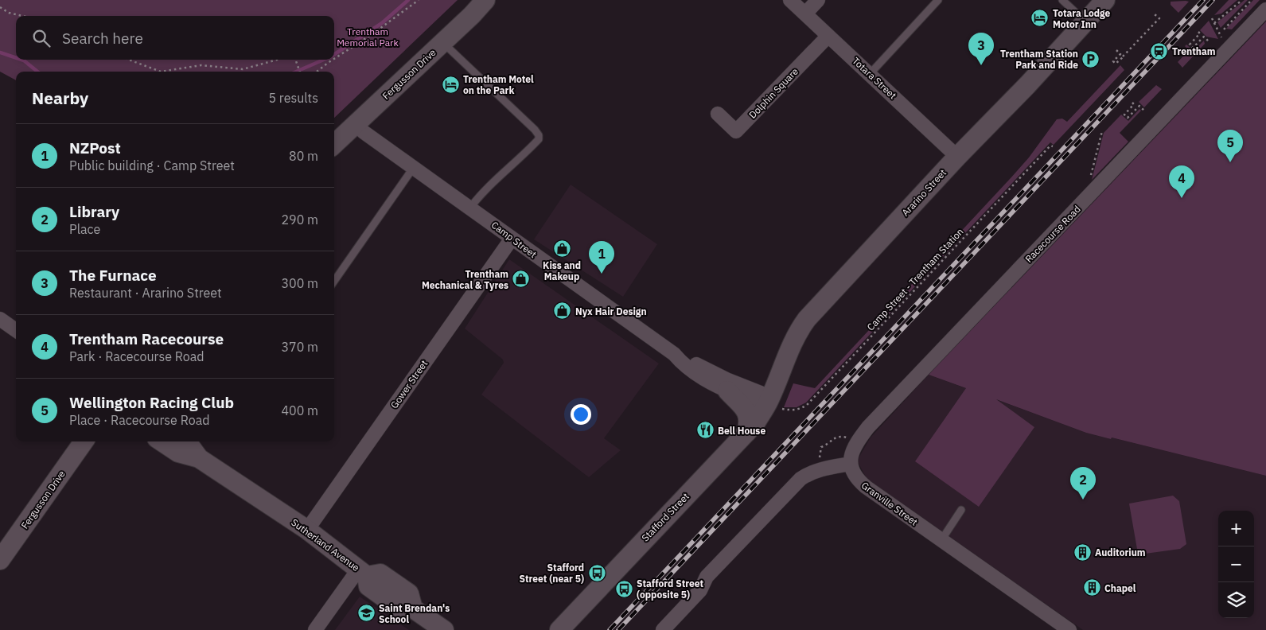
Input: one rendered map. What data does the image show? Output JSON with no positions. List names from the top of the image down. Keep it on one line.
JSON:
{"streets":{"street":["Fergusson Drive","Totara Street","Dolphin Square","Ararino Street","Racecourse Road","Camp Street","Gower Street","Granville Street","Stafford Street","Sutherland Avenue"],"path":["Camp Street - Trentham Station"]},"crossings":[["Fergusson Drive","Camp Street"],["Totara Street","Dolphin Square"],["Totara Street","Ararino Street"],["Ararino Street","Camp Street"],["Ararino Street","Camp Street - Trentham Station"],["Ararino Street","Stafford Street"],["Racecourse Road","Granville Street"],["Camp Street","Camp Street - Trentham Station"],["Camp Street","Gower Street"],["Camp Street","Stafford Street"],["Camp Street - Trentham Station","Stafford Street"],["Gower Street","Sutherland Avenue"]],"parks":["Trentham Memorial Park"],"places":{"hotel":["Totara Lodge Motor Inn","Trentham Motel on the Park"],"station":["Trentham"],"parking":["Trentham Station Park and Ride"],"shop":["Kiss and Makeup","Trentham Mechanical & Tyres","Nyx Hair Design"],"restaurant":["Bell House"],"building":["Auditorium","Chapel"],"bus stop":["Stafford Street (near 5)","Stafford Street (opposite 5)"],"school or university":["Saint Brendan's School"]},"page":{"search":"Search here","pins":["3","5","4","1","2"],"heading":["Nearby","5 results"],"list":[{"mark":"1","name":"NZPost","note":"Public building · Camp Street","value":"80 m"},{"mark":"2","name":"Library","note":"Place","value":"290 m"},{"mark":"3","name":"The Furnace","note":"Restaurant · Ararino Street","value":"300 m"},{"mark":"4","name":"Trentham Racecourse","note":"Park · Racecourse Road","value":"370 m"},{"mark":"5","name":"Wellington Racing Club","note":"Place · Racecourse Road","value":"400 m"}],"map_buttons":["+","−"]}}
